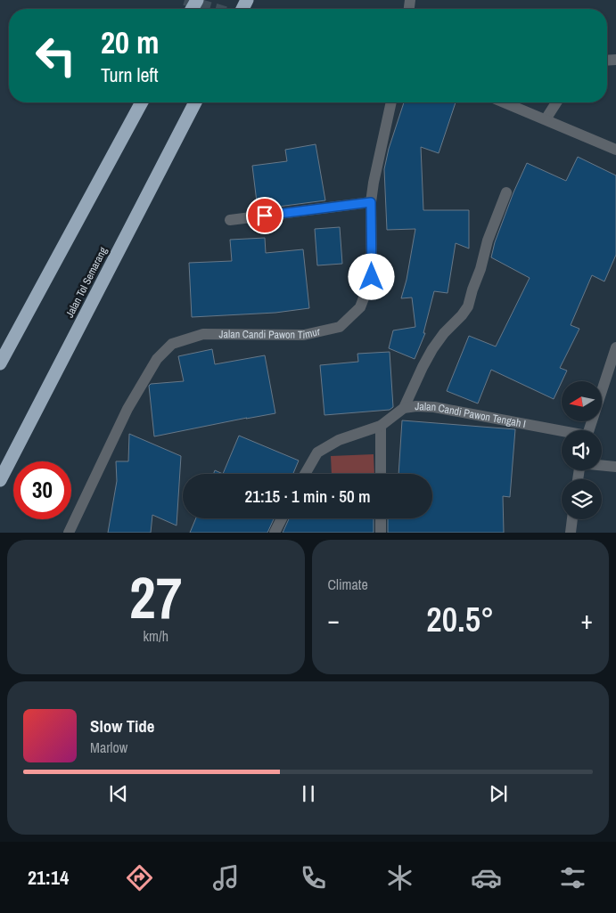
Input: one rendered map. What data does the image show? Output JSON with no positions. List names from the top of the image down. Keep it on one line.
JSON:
{"streets":{"highway":["Jalan Tol Semarang"],"street":["Jalan Candi Pawon Timur","Jalan Candi Pawon Tengah I"]},"north":"left","page":{"turn":["20 m","Turn left"],"limit":"30","trip":"21:15 · 1 min · 50 m","tile":[["27","km/h"],"Climate"],"heat":["−","20.5°","+"],"song":["Slow Tide","Marlow"],"tabs":"21:14"}}
